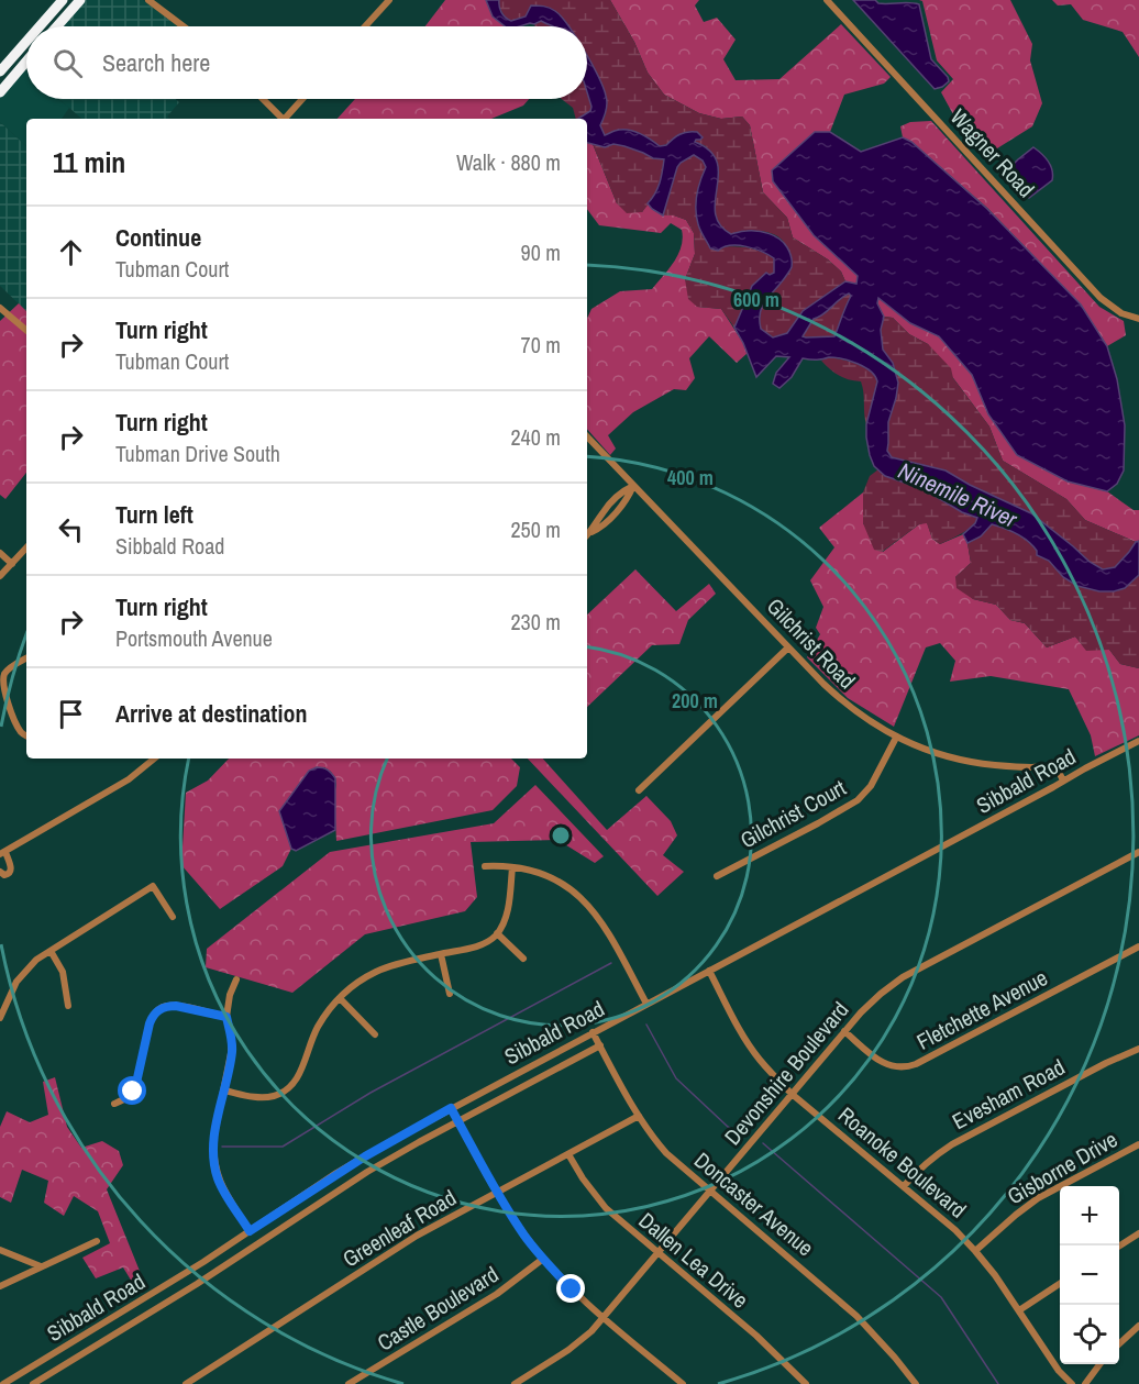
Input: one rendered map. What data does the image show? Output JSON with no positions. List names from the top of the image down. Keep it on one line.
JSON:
{"streets":{"street":["Wagner Road","Gilchrist Road","Sibbald Road","Gilchrist Court","Fletchette Avenue","Devonshire Boulevard","Evesham Road","Roanoke Boulevard","Gisborne Drive","Doncaster Avenue","Greenleaf Road","Dallen Lea Drive","Castle Boulevard"]},"crossings":[["Gilchrist Road","Sibbald Road"],["Gilchrist Road","Gilchrist Court"],["Sibbald Road","Roanoke Boulevard"],["Sibbald Road","Doncaster Avenue"],["Fletchette Avenue","Devonshire Boulevard"],["Devonshire Boulevard","Roanoke Boulevard"],["Devonshire Boulevard","Doncaster Avenue"],["Devonshire Boulevard","Dallen Lea Drive"],["Evesham Road","Roanoke Boulevard"],["Roanoke Boulevard","Gisborne Drive"],["Doncaster Avenue","Greenleaf Road"],["Greenleaf Road","Dallen Lea Drive"]],"water":["Ninemile River"],"page":{"search":"Search here","heading":["11 min","Walk · 880 m"],"list":[["Continue","Tubman Court","90 m"],["Turn right","Tubman Court","70 m"],["Turn right","Tubman Drive South","240 m"],["Turn left","Sibbald Road","250 m"],["Turn right","Portsmouth Avenue","230 m"],"Arrive at destination"],"map_buttons":["+","−"]},"rings":["600 m","400 m","200 m"]}
